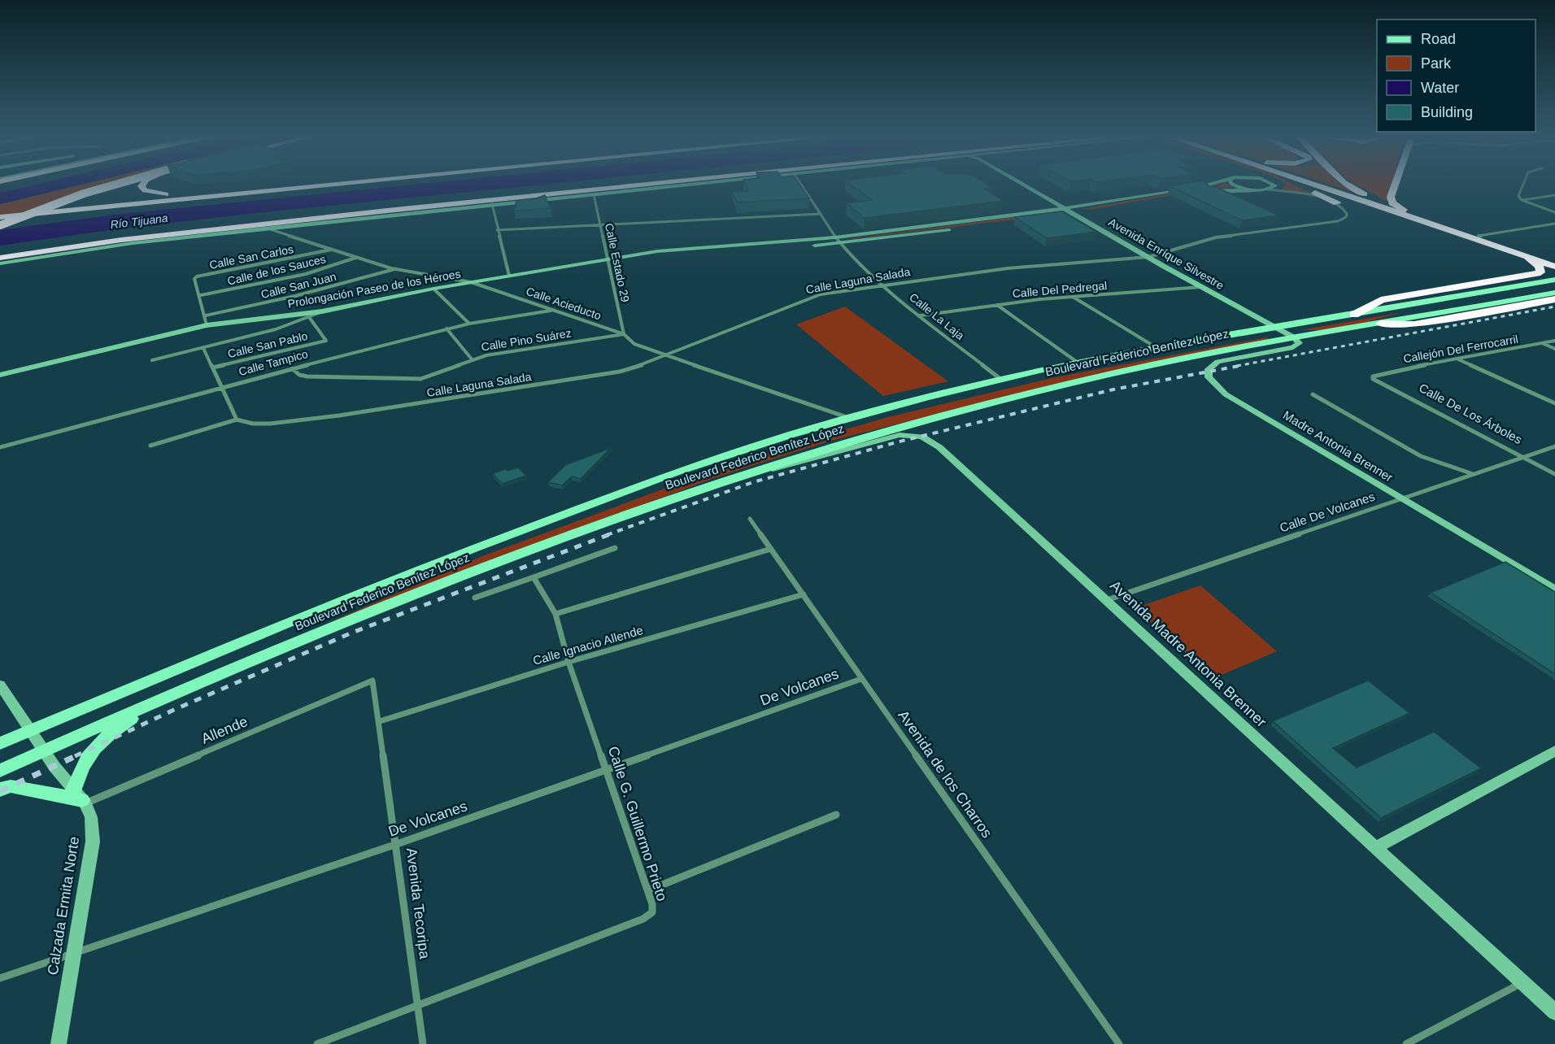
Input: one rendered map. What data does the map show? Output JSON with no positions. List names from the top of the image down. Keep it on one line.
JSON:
{"streets":{"main road":["Boulevard Federico Benítez López"],"street":["Avenida Enríque Silvestre","Calle San Carlos","Calle Estado 29","Calle de los Sauces","Calle Laguna Salada","Calle San Juan","Prolongación Paseo de los Héroes","Calle Del Pedregal","Calle Acieducto","Calle La Laja","Calle Pino Suárez","Calle San Pablo","Callejón Del Ferrocarril","Calle Tampico","Calle De Los Árboles","Madre Antonia Brenner","Calle De Volcanes","Calle Ignacio Allende","Avenida Madre Antonia Brenner","De Volcanes","Allende","Avenida de los Charros","Calle G. Guillermo Prieto","Avenida Tecoripa","Calzada Ermita Norte"]},"crossings":[["Avenida Enríque Silvestre","Calle Laguna Salada"],["Avenida Enríque Silvestre","Prolongación Paseo de los Héroes"],["Avenida Enríque Silvestre","Calle Del Pedregal"],["Avenida Enríque Silvestre","Boulevard Federico Benítez López"],["Avenida Enríque Silvestre","Madre Antonia Brenner"],["Calle San Carlos","Calle de los Sauces"],["Calle San Carlos","Calle San Juan"],["Calle San Carlos","Prolongación Paseo de los Héroes"],["Calle San Carlos","Calle Acieducto"],["Calle Estado 29","Prolongación Paseo de los Héroes"],["Calle Estado 29","Calle Acieducto"],["Calle Estado 29","Calle Pino Suárez"],["Calle de los Sauces","Calle Acieducto"],["Calle Laguna Salada","Calle Acieducto"],["Calle Laguna Salada","Calle La Laja"],["Calle San Juan","Calle Acieducto"],["Prolongación Paseo de los Héroes","Calle Acieducto"],["Prolongación Paseo de los Héroes","Calle La Laja"],["Prolongación Paseo de los Héroes","Calle San Pablo"],["Calle Del Pedregal","Calle La Laja"],["Calle Acieducto","Calle Pino Suárez"],["Calle Acieducto","Boulevard Federico Benítez López"],["Calle Acieducto","Calle Tampico"],["Calle La Laja","Boulevard Federico Benítez López"],["Calle Pino Suárez","Calle Tampico"],["Callejón Del Ferrocarril","Calle De Los Árboles"],["Boulevard Federico Benítez López","Madre Antonia Brenner"],["Boulevard Federico Benítez López","Avenida Madre Antonia Brenner"],["Boulevard Federico Benítez López","Calzada Ermita Norte"],["Calle De Los Árboles","Calle De Volcanes"],["Madre Antonia Brenner","Calle De Volcanes"],["Calle De Volcanes","Avenida Madre Antonia Brenner"],["Calle Ignacio Allende","Avenida de los Charros"],["Calle Ignacio Allende","Calle G. Guillermo Prieto"],["Calle Ignacio Allende","Avenida Tecoripa"],["De Volcanes","Avenida de los Charros"],["De Volcanes","Calle G. Guillermo Prieto"],["De Volcanes","Avenida Tecoripa"],["De Volcanes","Calzada Ermita Norte"],["Allende","Avenida Tecoripa"],["Allende","Calzada Ermita Norte"],["Calle G. Guillermo Prieto","Avenida Tecoripa"]],"water":["Río Tijuana"],"legend":["Road","Park","Water","Building"]}
